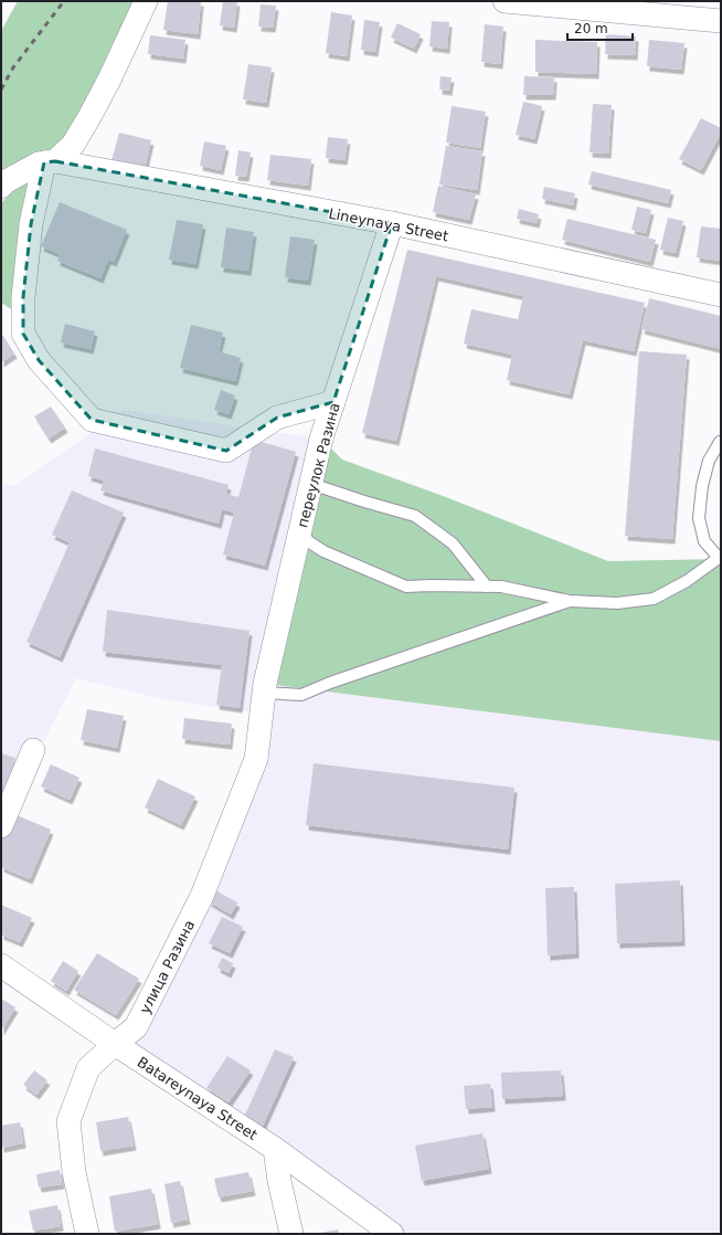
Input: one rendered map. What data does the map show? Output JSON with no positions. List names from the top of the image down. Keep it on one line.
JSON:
{"streets":{"street":["Lineynaya Street","переулок Разина","улица Разина","Batareynaya Street"]},"crossings":[["Lineynaya Street","переулок Разина"],["переулок Разина","улица Разина"],["улица Разина","Batareynaya Street"]],"scale_bar":"20 m"}
